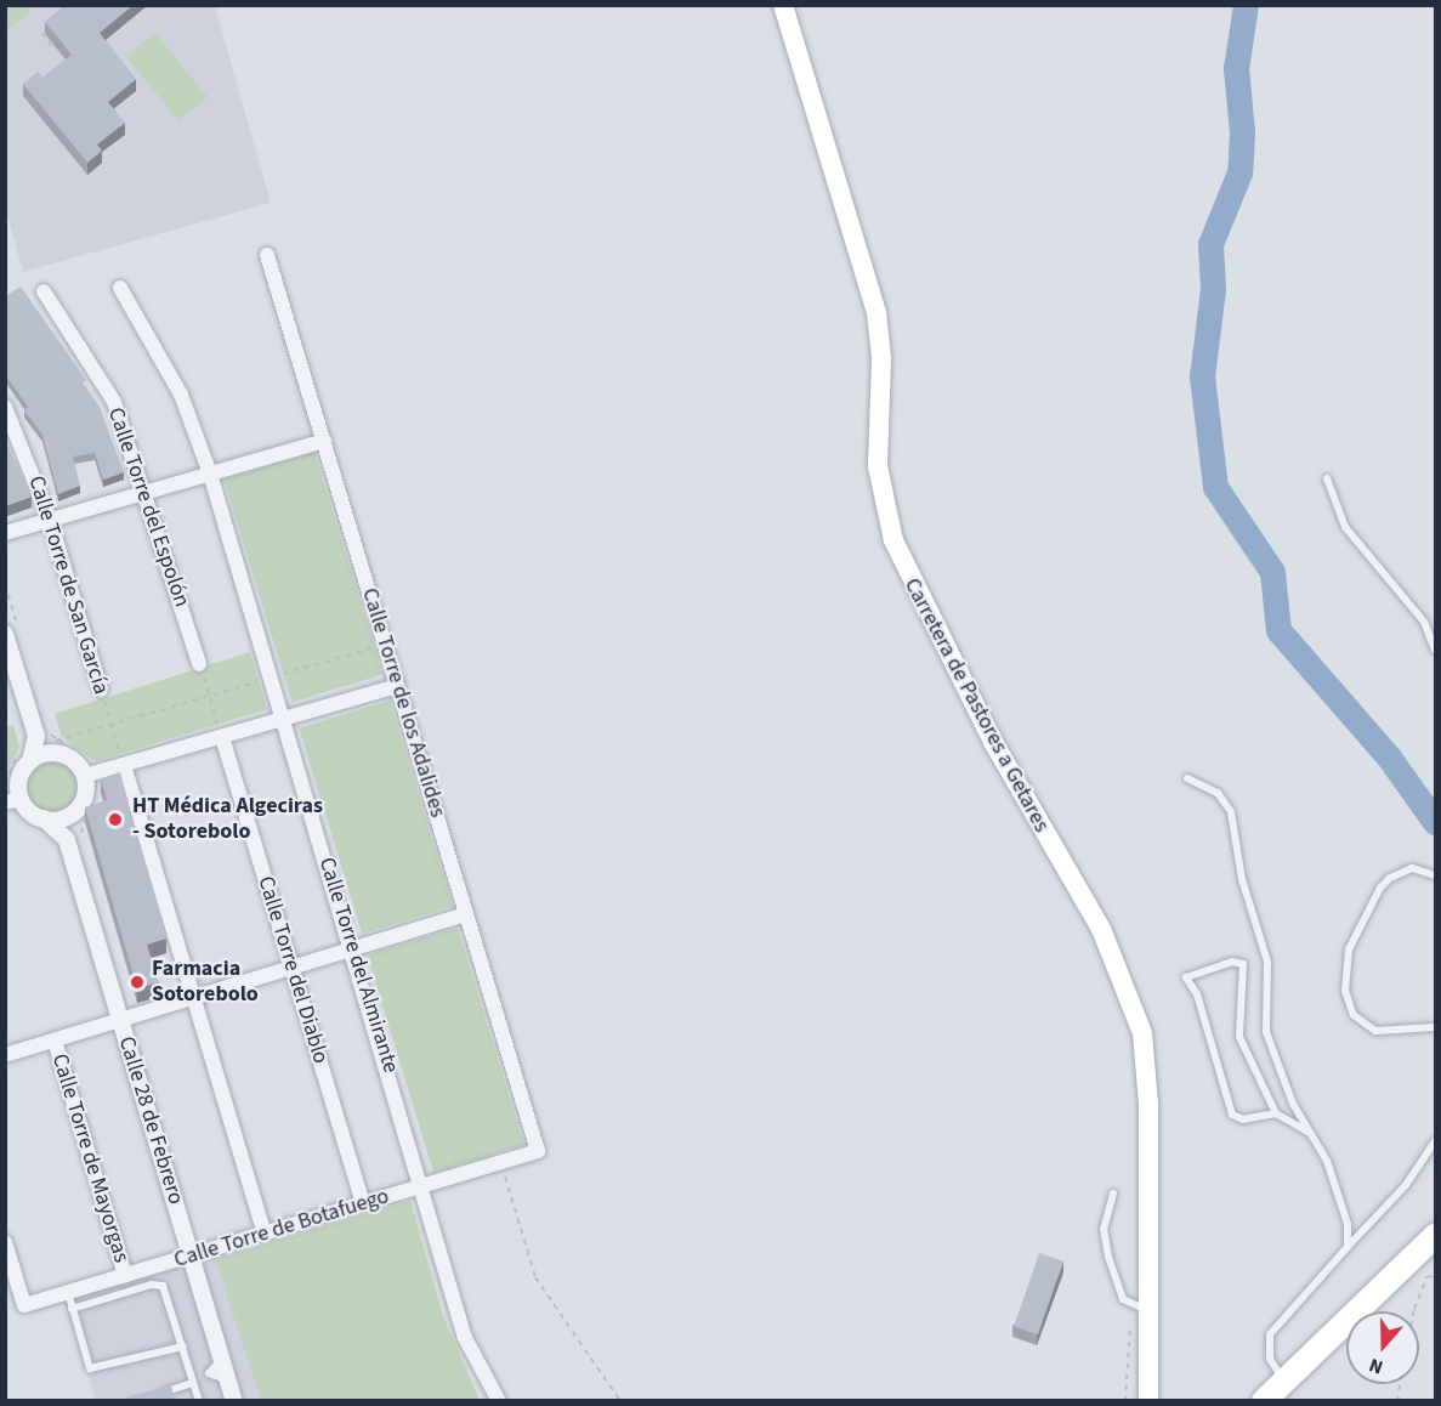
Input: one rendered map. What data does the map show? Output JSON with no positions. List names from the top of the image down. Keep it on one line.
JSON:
{"streets":{"main road":["Carretera de Pastores a Getares"],"street":["Calle Torre del Espolón","Calle Torre de San García","Calle Torre de los Adalides","Calle Torre del Almirante","Calle Torre del Diablo","Calle 28 de Febrero","Calle Torre de Mayorgas","Calle Torre de Botafuego"]},"crossings":[["Calle Torre de los Adalides","Calle Torre de Botafuego"],["Calle Torre del Almirante","Calle Torre de Botafuego"],["Calle Torre del Diablo","Calle Torre de Botafuego"],["Calle 28 de Febrero","Calle Torre de Botafuego"],["Calle Torre de Mayorgas","Calle Torre de Botafuego"]],"places":["HT Médica Algeciras - Sotorebolo","Farmacia Sotorebolo"],"north":"bottom"}
